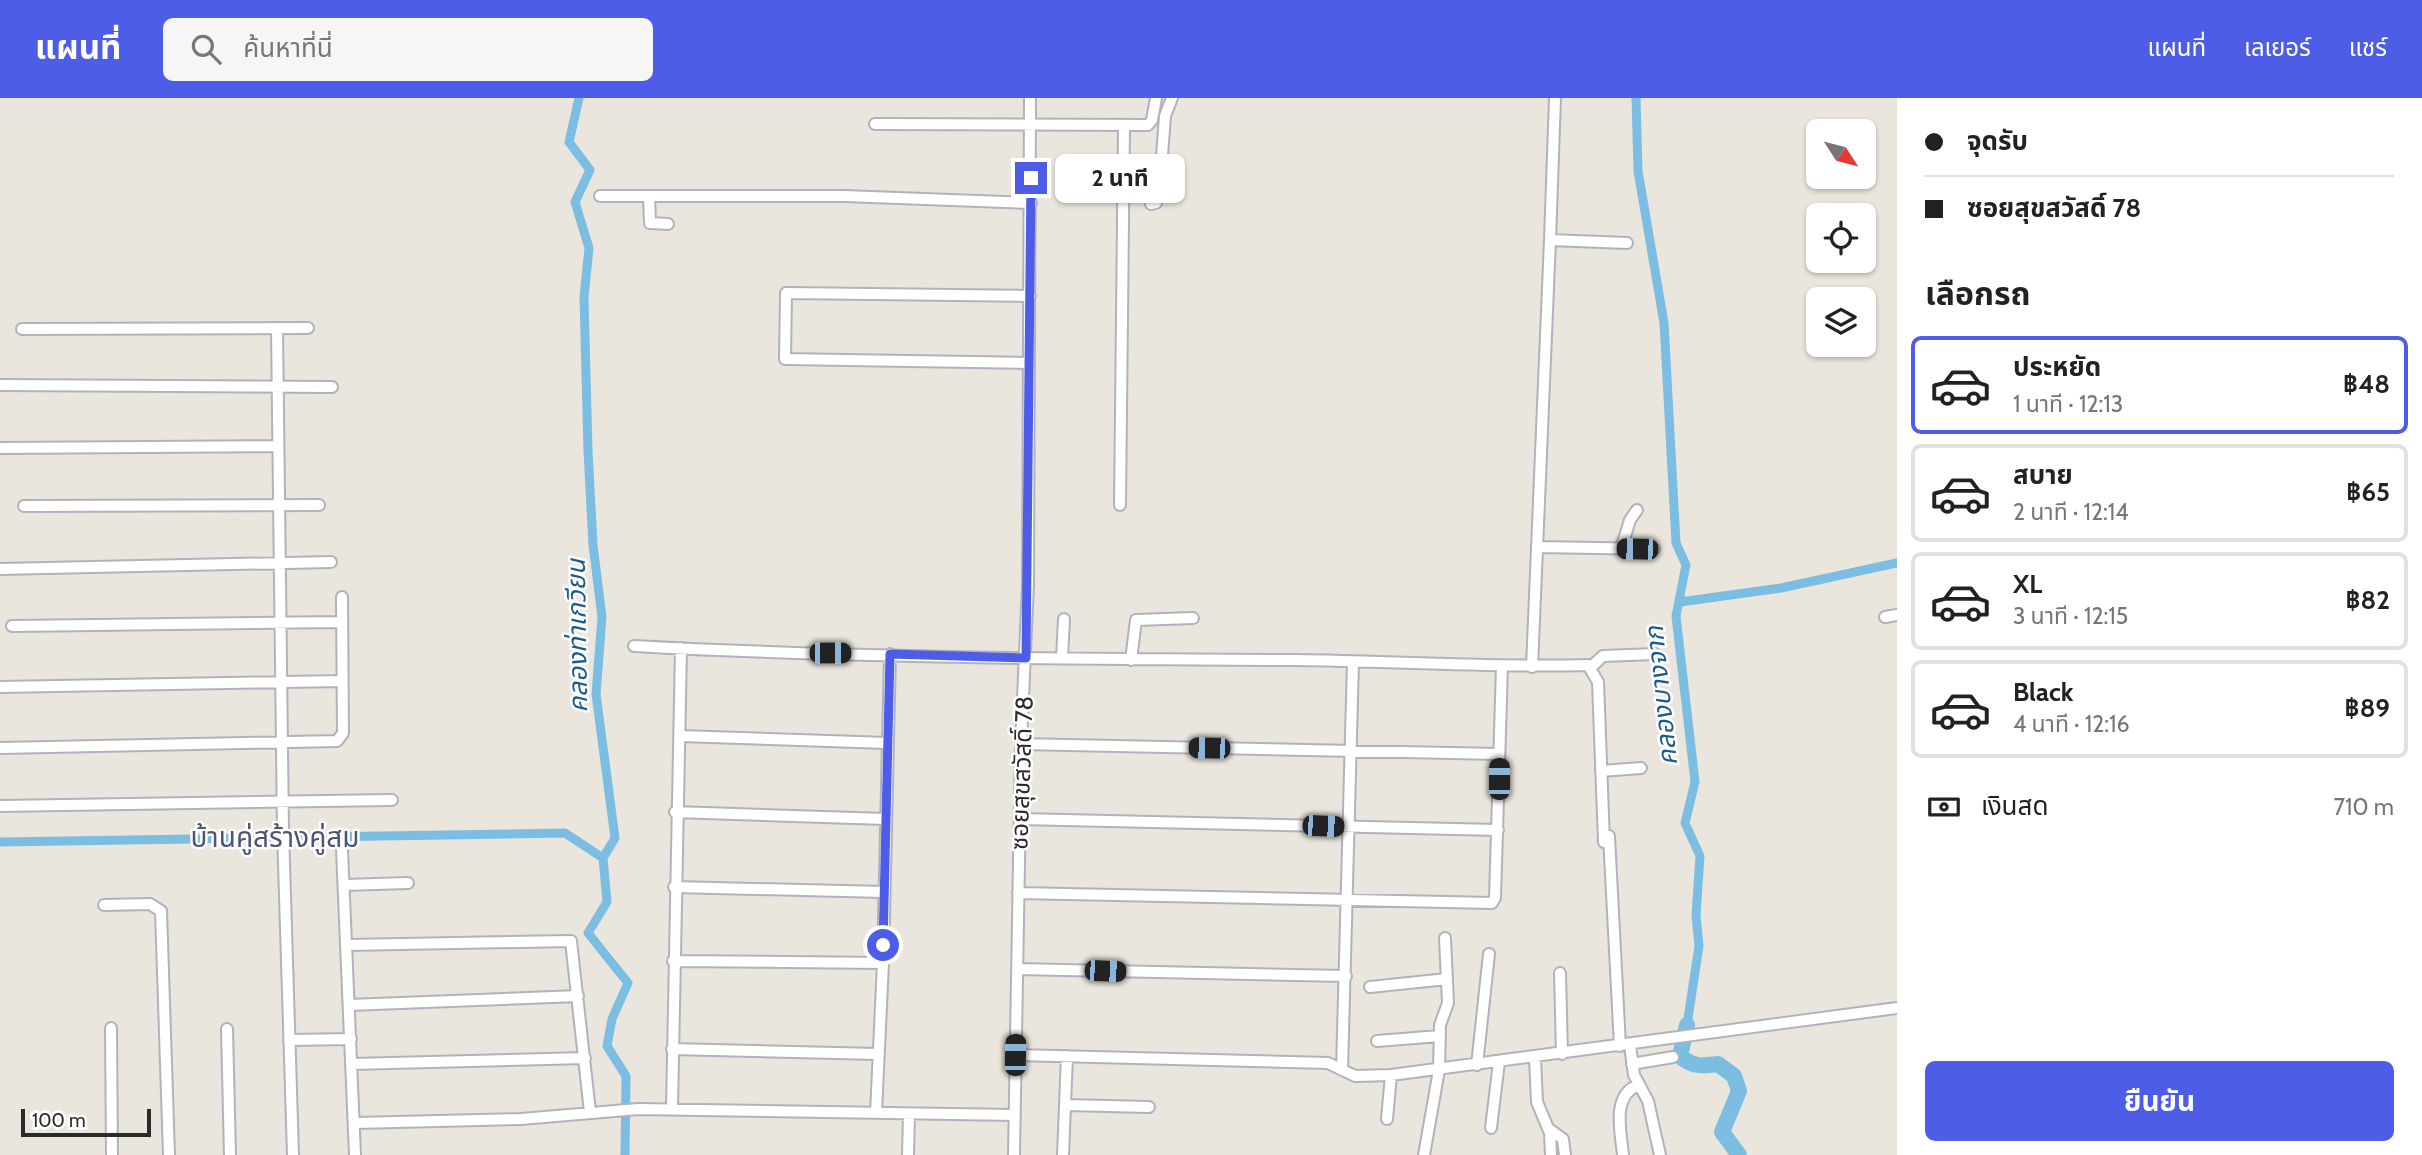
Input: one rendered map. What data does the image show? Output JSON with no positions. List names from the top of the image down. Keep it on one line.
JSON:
{"streets":{"street":["ซอยสุขสวัสดิ์ 78"]},"districts":["บ้านคู่สร้างคู่สม"],"water":["คลองท่าเกวียน","คลองบางจาก"],"scale_bar":"100 m","north":"bottom right","page":{"header":"แผนที่","search":"ค้นหาที่นี่","nav":["แผนที่","เลเยอร์","แชร์"],"banner":["จุดรับ","ซอยสุขสวัสดิ์ 78"],"bubble":"2 นาที","heading":"เลือกรถ","list":[{"name":"ประหยัด","note":"1 นาที · 12:13","value":"฿48"},{"name":"สบาย","note":"2 นาที · 12:14","value":"฿65"},{"name":"XL","note":"3 นาที · 12:15","value":"฿82"},{"name":"Black","note":"4 นาที · 12:16","value":"฿89"}],"pay":["เงินสด","710 m"],"buttons":"ยืนยัน","scale":"100 m"}}
